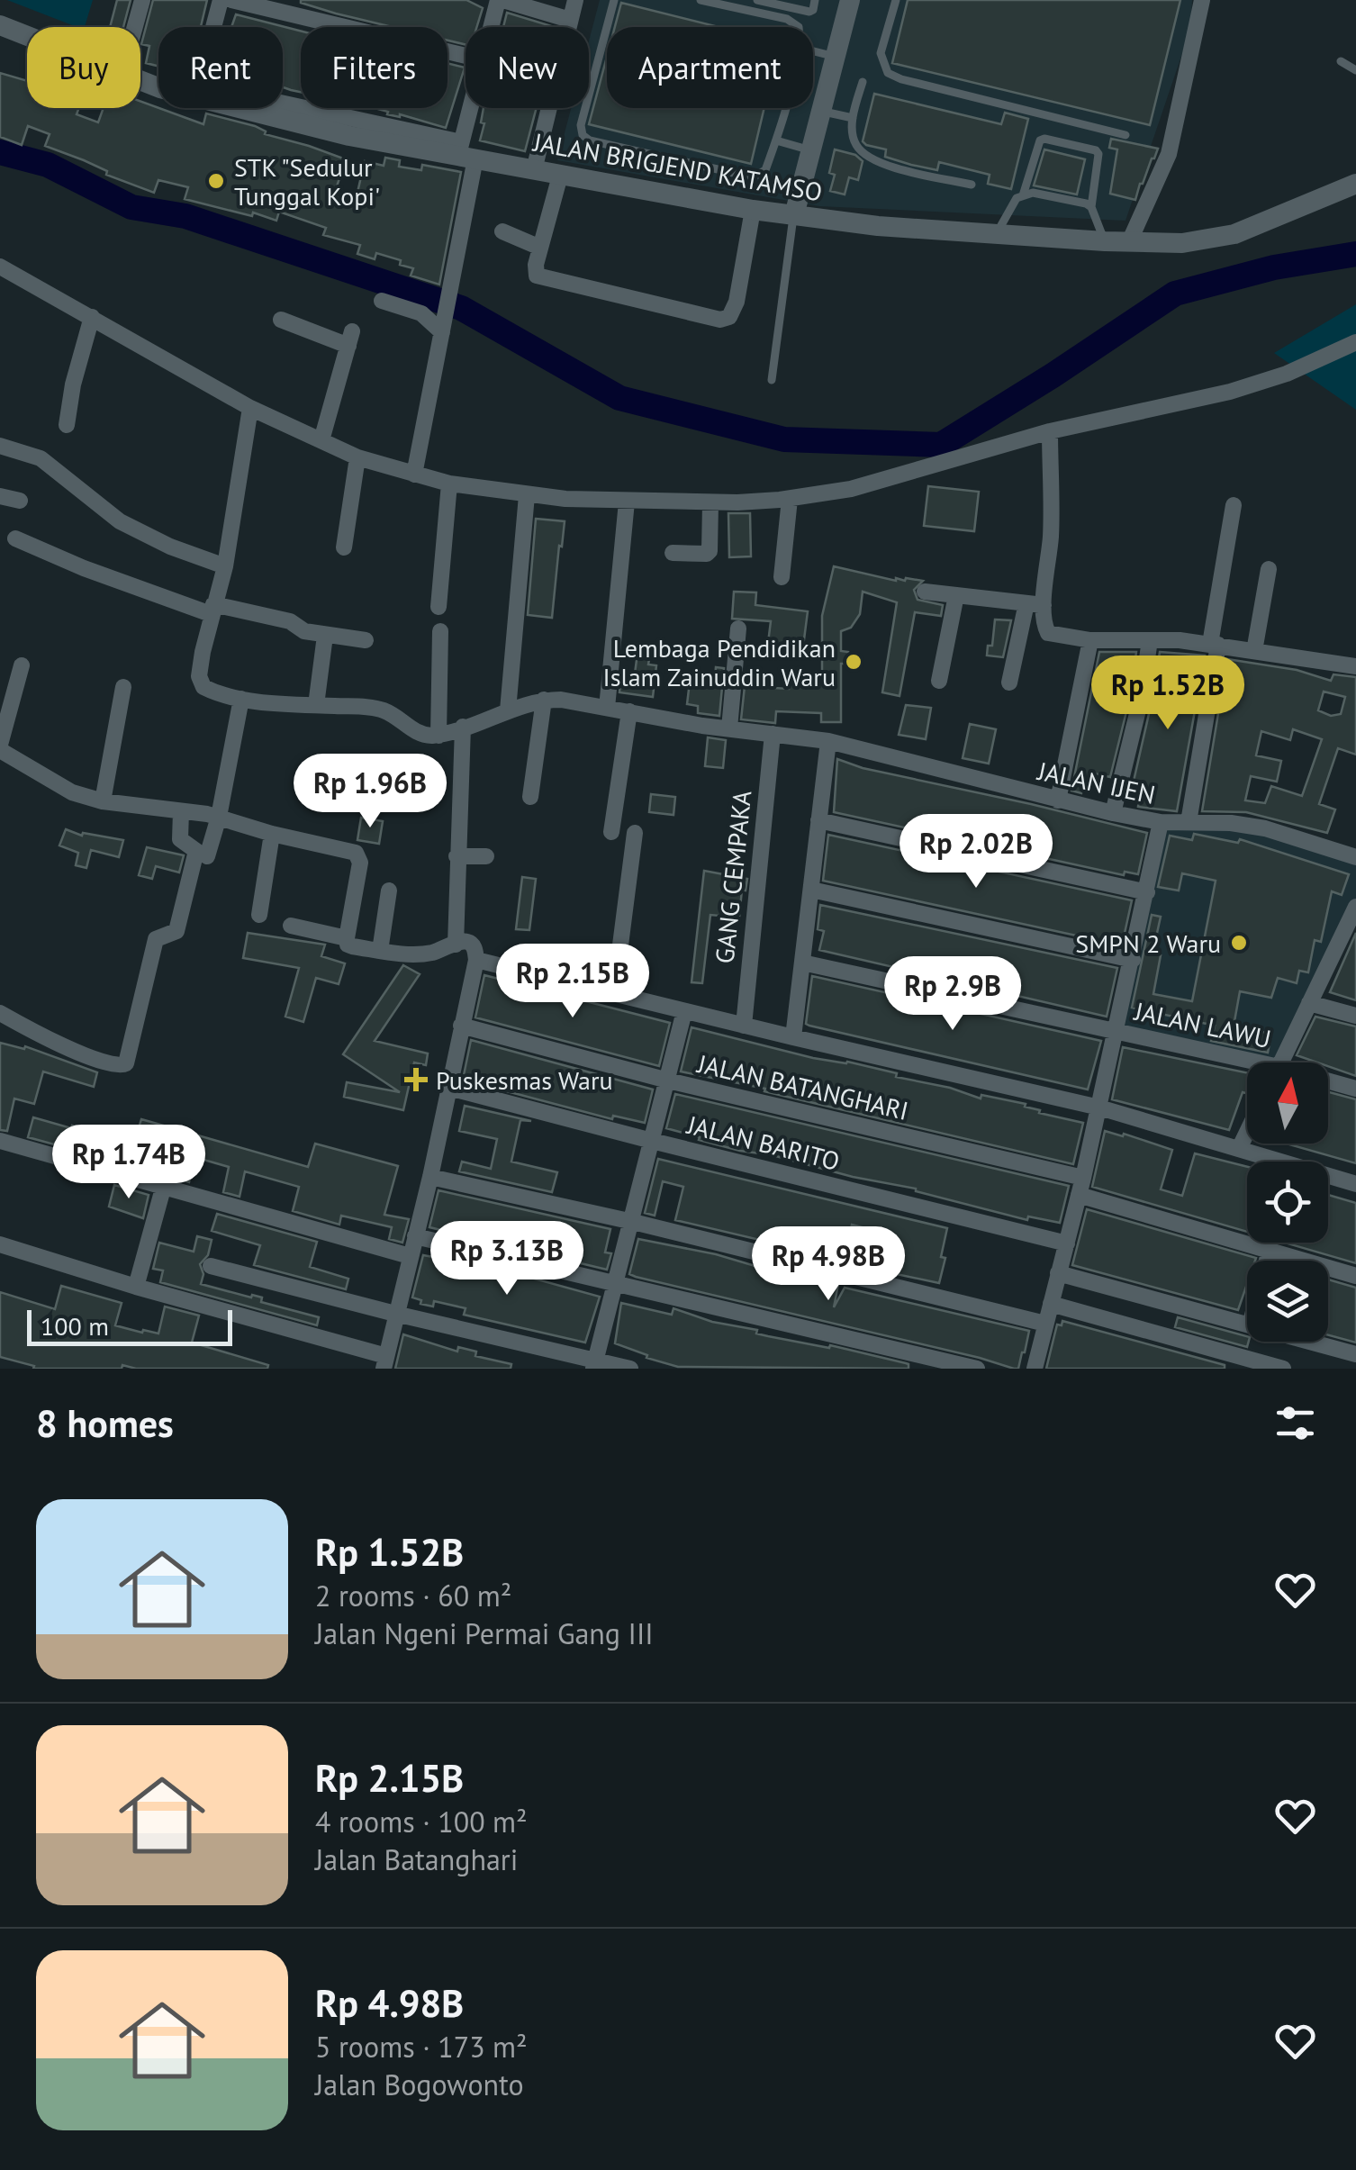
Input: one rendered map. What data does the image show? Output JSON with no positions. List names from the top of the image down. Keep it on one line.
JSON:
{"streets":{"street":["JALAN BRIGJEND KATAMSO","JALAN IJEN","GANG CEMPAKA","JALAN LAWU","JALAN BATANGHARI","JALAN BARITO"]},"crossings":[["JALAN IJEN","GANG CEMPAKA"]],"places":{"other":["STK \"Sedulur Tunggal Kopi'","Lembaga Pendidikan Islam Zainuddin Waru","SMPN 2 Waru"],"health":["Puskesmas Waru"]},"scale_bar":"100 m","north":"top","page":{"chip":["Buy","Rent","Filters","New","Apartment"],"price":["Rp 1.52B","Rp 1.96B","Rp 2.02B","Rp 2.15B","Rp 2.9B","Rp 1.74B","Rp 3.13B","Rp 4.98B"],"scale":"100 m","heading":"8 homes","list":[{"name":"Rp 1.52B","note":"2 rooms · 60 m² · Jalan Ngeni Permai Gang III"},{"name":"Rp 2.15B","note":"4 rooms · 100 m² · Jalan Batanghari"},{"name":"Rp 4.98B","note":"5 rooms · 173 m² · Jalan Bogowonto"}]}}
